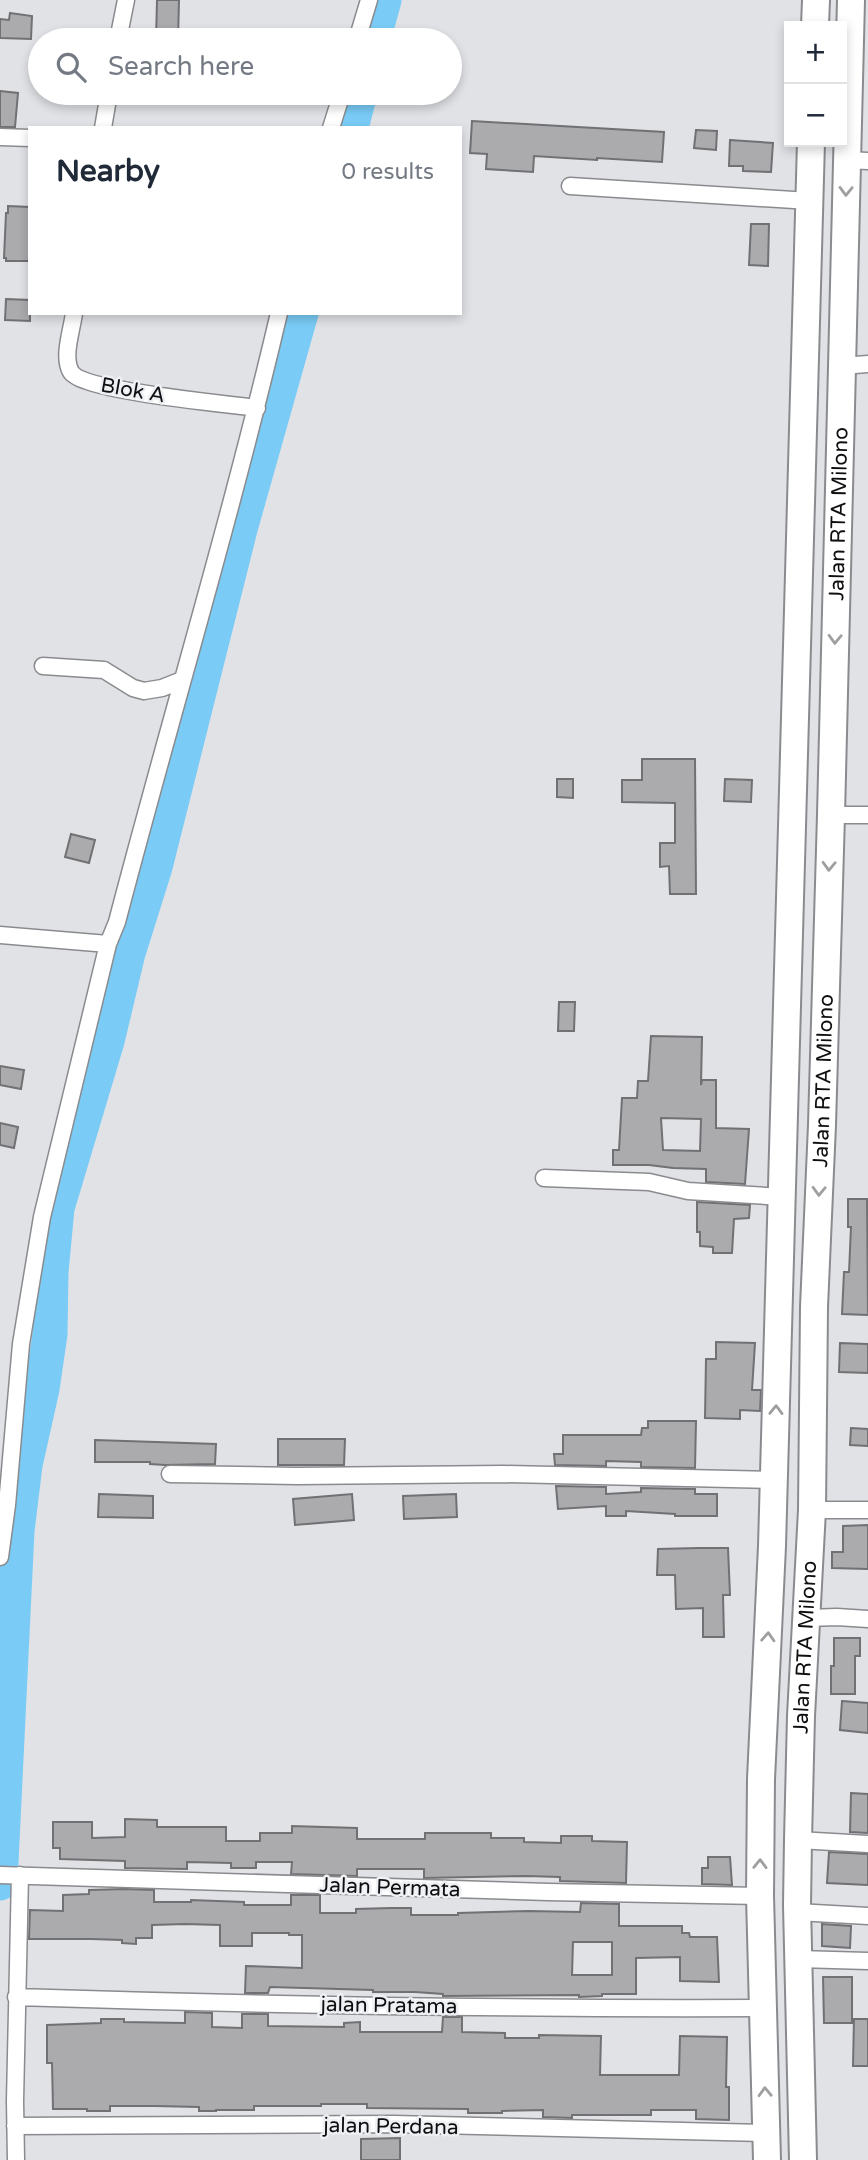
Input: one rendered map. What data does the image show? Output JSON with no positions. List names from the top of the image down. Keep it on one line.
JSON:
{"streets":{"highway":["Jalan RTA Milono"],"street":["Blok A","Jalan Permata","jalan Pratama","jalan Perdana"]},"crossings":[["Jalan RTA Milono","Jalan Permata"],["Jalan RTA Milono","jalan Pratama"],["Jalan RTA Milono","jalan Perdana"]],"page":{"map_buttons":["+","−"],"search":"Search here","heading":["Nearby","0 results"]}}
